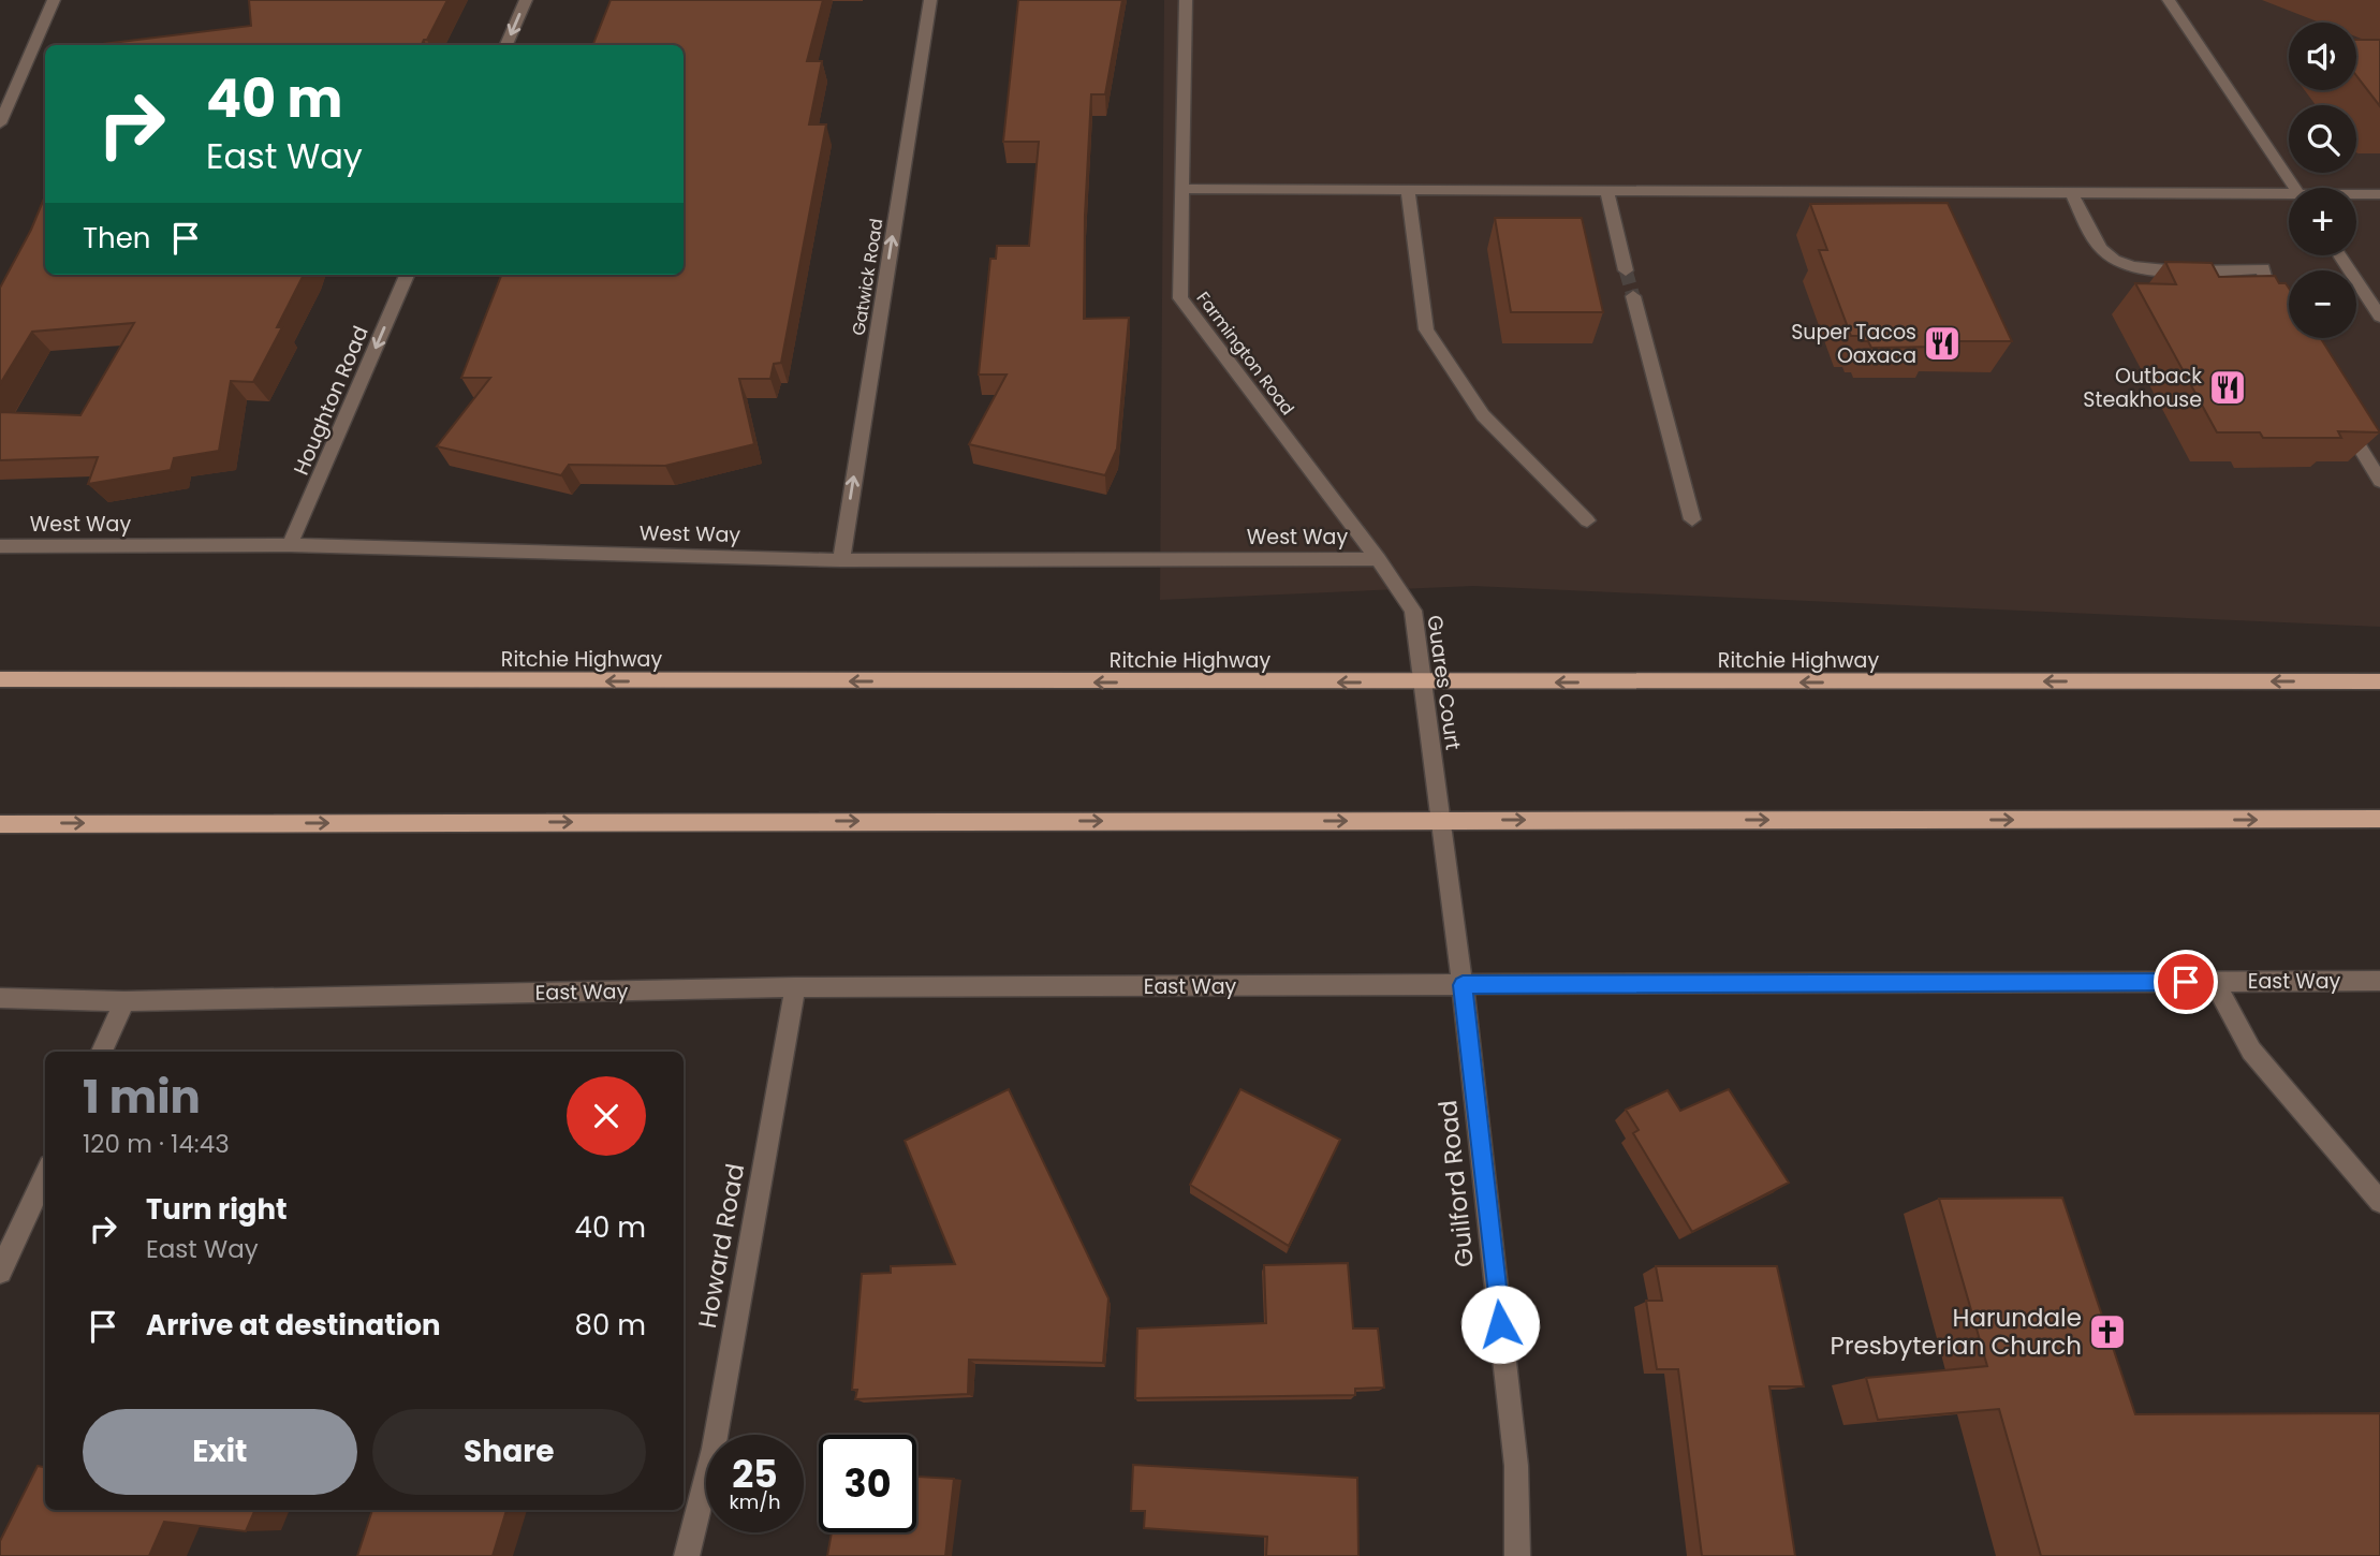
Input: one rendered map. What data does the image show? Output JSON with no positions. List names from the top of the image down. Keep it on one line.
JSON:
{"streets":{"main road":["Ritchie Highway"],"street":["Gatwick Road","Farmington Road","Houghton Road","West Way","Guares Court","East Way","Guilford Road","Howard Road"]},"crossings":[["Gatwick Road","West Way"],["Farmington Road","West Way"],["Farmington Road","Guares Court"],["Houghton Road","West Way"],["West Way","Guares Court"],["Ritchie Highway","Guares Court"],["Guares Court","East Way"],["Guares Court","Guilford Road"],["East Way","Guilford Road"],["East Way","Howard Road"]],"one_way":["Gatwick Road","Houghton Road"],"places":{"restaurant":["Super Tacos Oaxaca","Outback Steakhouse"],"church":["Harundale Presbyterian Church"]},"page":{"map_buttons":["+","−"],"turn":["40 m","East Way"],"then":"Then","heading":["1 min","120 m · 14:43"],"list":[{"name":"Turn right","note":"East Way","value":"40 m"},{"name":"Arrive at destination","value":"80 m"}],"buttons":["Exit","Share"],"speed":"25 km/h","limit":"30"}}
